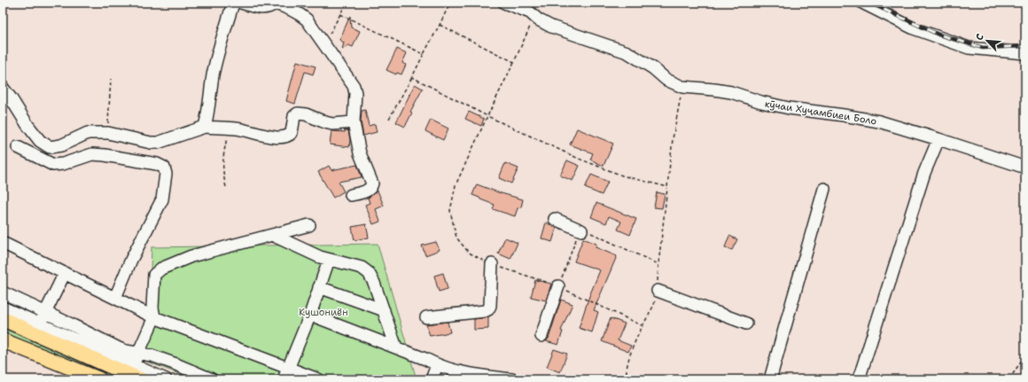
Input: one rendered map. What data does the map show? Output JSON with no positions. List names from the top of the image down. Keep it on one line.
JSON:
{"streets":{"street":["кӯчаи Хуҷамбиеи Боло"]},"parks":["Кушониён"],"north":"top left"}
